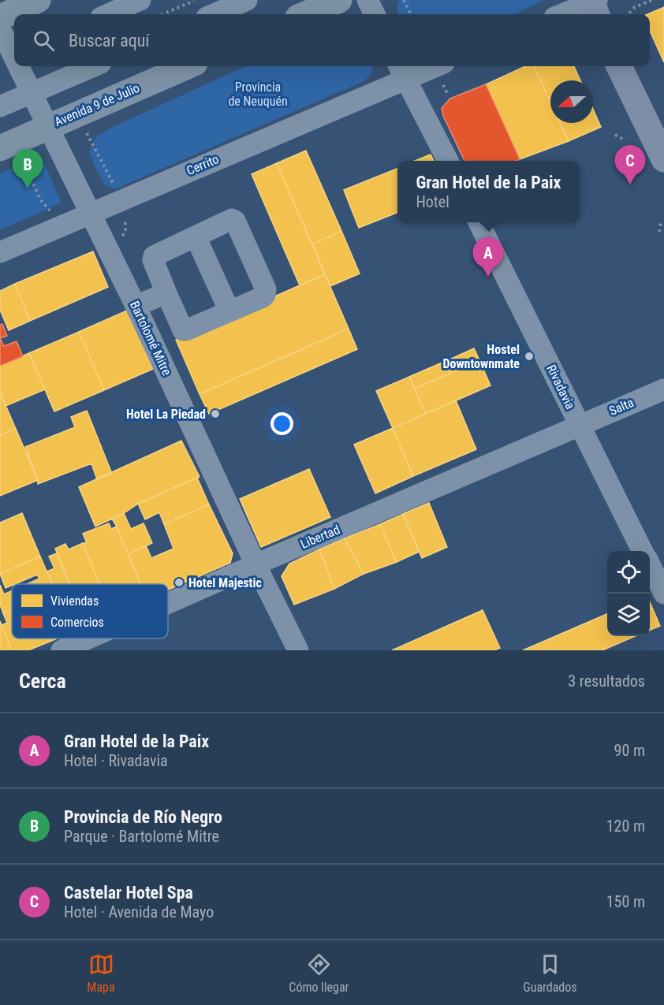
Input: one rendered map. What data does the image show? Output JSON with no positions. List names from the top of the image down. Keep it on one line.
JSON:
{"streets":{"highway":["Avenida 9 de Julio"],"street":["Cerrito","Bartolomé Mitre","Rivadavia","Salta","Libertad"]},"crossings":[["Avenida 9 de Julio","Bartolomé Mitre"],["Cerrito","Bartolomé Mitre"],["Bartolomé Mitre","Libertad"],["Rivadavia","Salta"],["Rivadavia","Libertad"],["Salta","Libertad"]],"parks":["Provincia de Neuquén"],"places":["Hostel Downtownmate","Hotel La Piedad","Hotel Majestic"],"legend":["Viviendas","Comercios"],"north":"left","page":{"search":"Buscar aquí","pins":["C","B","A"],"popup":["Gran Hotel de la Paix","Hotel"],"heading":["Cerca","3 resultados"],"list":[{"mark":"A","name":"Gran Hotel de la Paix","note":"Hotel · Rivadavia","value":"90 m"},{"mark":"B","name":"Provincia de Río Negro","note":"Parque · Bartolomé Mitre","value":"120 m"},{"mark":"C","name":"Castelar Hotel Spa","note":"Hotel · Avenida de Mayo","value":"150 m"}],"nav":["Mapa","Cómo llegar","Guardados"]}}
